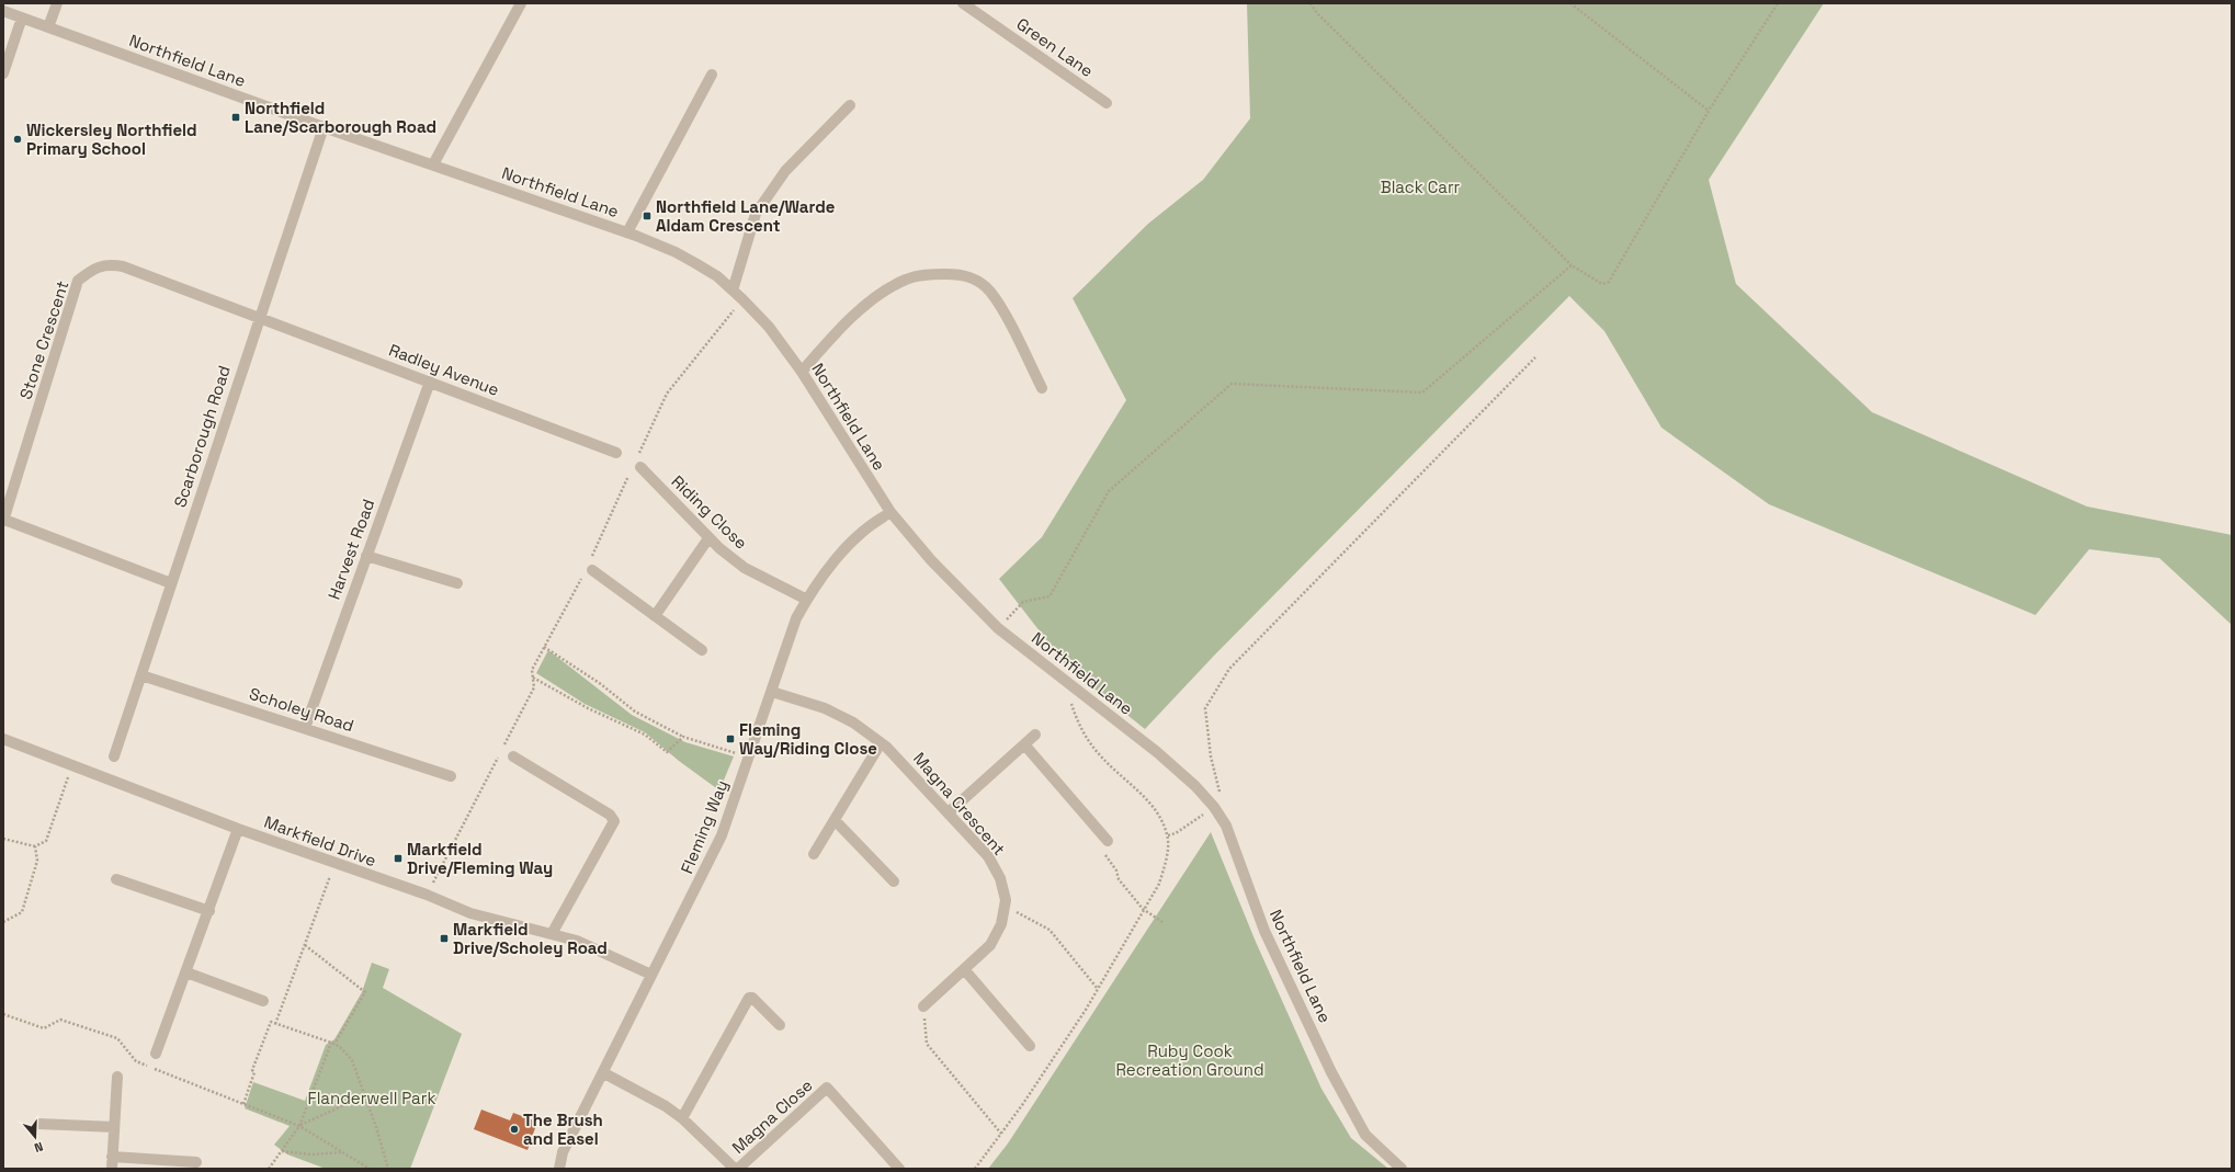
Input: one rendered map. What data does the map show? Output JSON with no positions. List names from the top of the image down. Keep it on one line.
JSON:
{"streets":{"street":["Green Lane","Northfield Lane","Stone Crescent","Radley Avenue","Scarborough Road","Riding Close","Harvest Road","Scholey Road","Magna Crescent","Fleming Way","Markfield Drive","Magna Close"]},"crossings":[["Northfield Lane","Scarborough Road"],["Northfield Lane","Fleming Way"],["Stone Crescent","Radley Avenue"],["Stone Crescent","Scarborough Road"],["Radley Avenue","Scarborough Road"],["Radley Avenue","Harvest Road"],["Scarborough Road","Scholey Road"],["Riding Close","Fleming Way"],["Harvest Road","Scholey Road"],["Magna Crescent","Fleming Way"],["Fleming Way","Markfield Drive"],["Fleming Way","Magna Close"]],"parks":["Black Carr","Ruby Cook Recreation Ground","Flanderwell Park"],"places":{"transit":["Northfield Lane/Scarborough Road","Northfield Lane/Warde Aldam Crescent","Fleming Way/Riding Close","Markfield Drive/Fleming Way","Markfield Drive/Scholey Road"],"other":["Wickersley Northfield Primary School","The Brush and Easel"]},"north":"bottom"}
